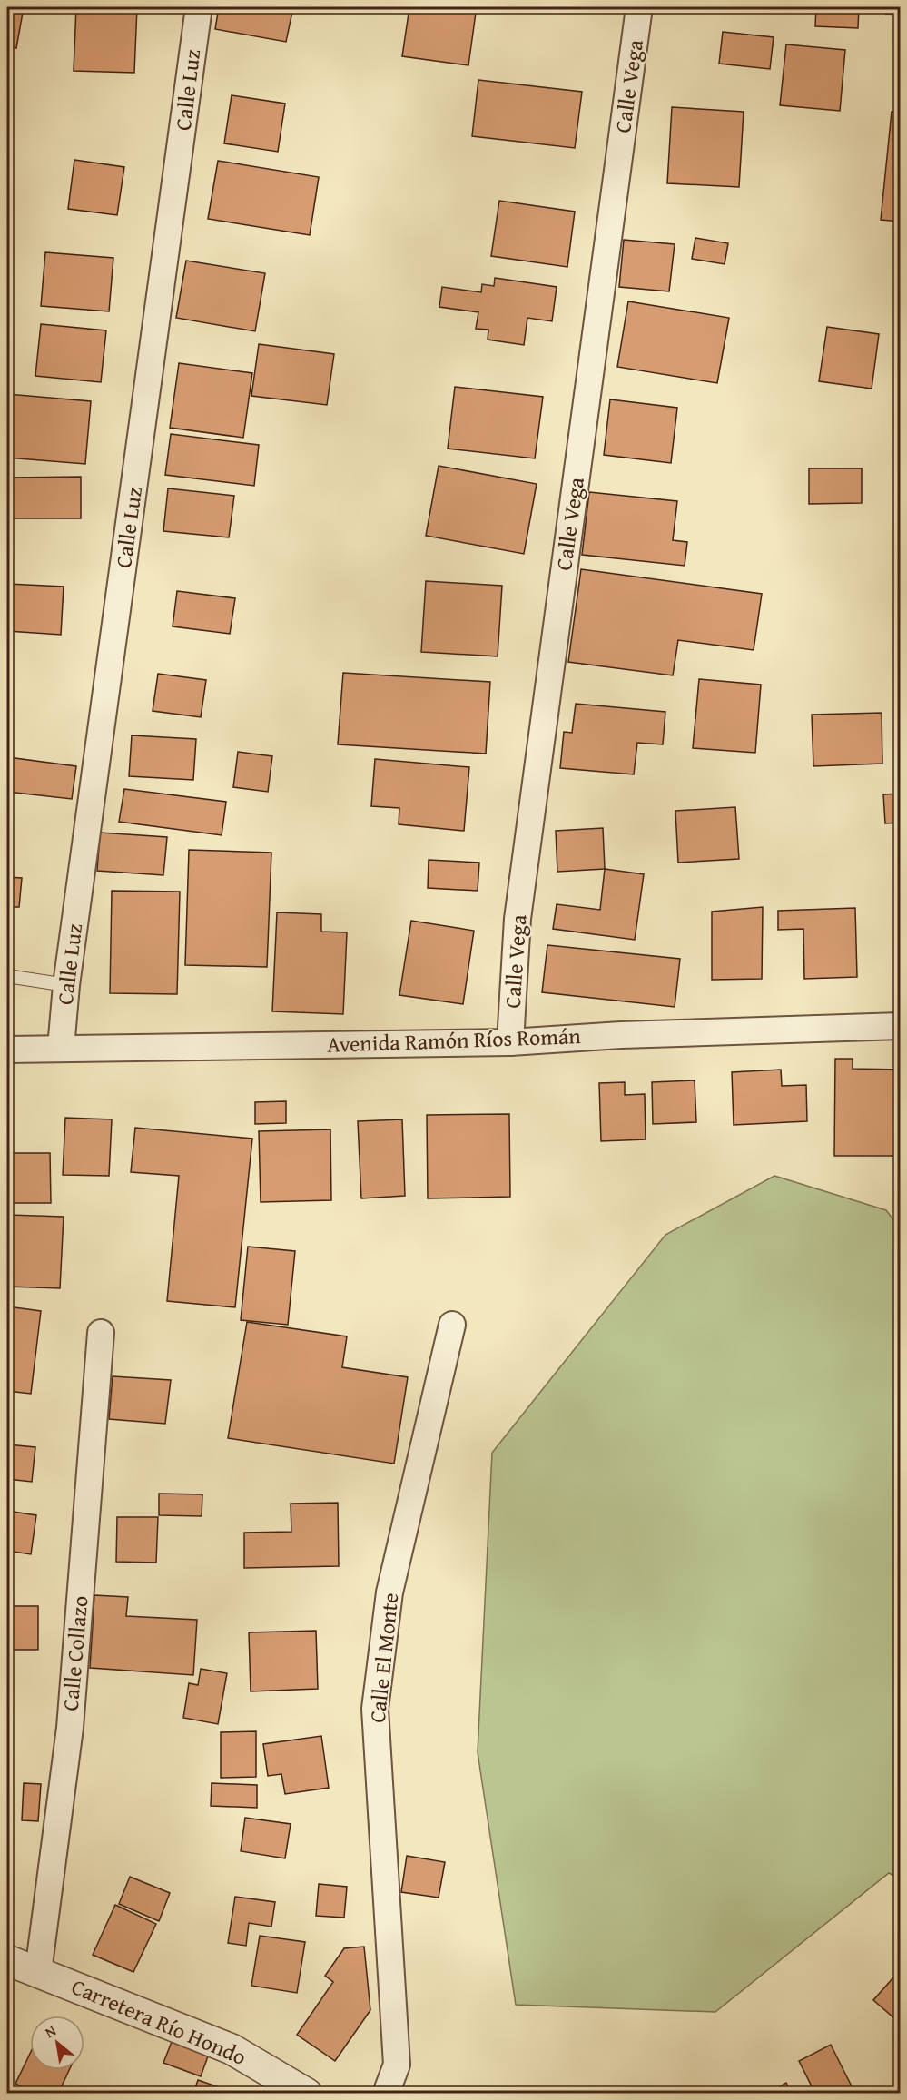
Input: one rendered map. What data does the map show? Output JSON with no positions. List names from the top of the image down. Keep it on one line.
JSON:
{"streets":{"street":["Calle Vega","Calle Luz","Avenida Ramón Ríos Román","Calle Collazo","Calle El Monte","Carretera Río Hondo"]},"crossings":[["Calle Vega","Avenida Ramón Ríos Román"],["Calle Luz","Avenida Ramón Ríos Román"],["Calle Collazo","Carretera Río Hondo"]],"north":"top left"}
